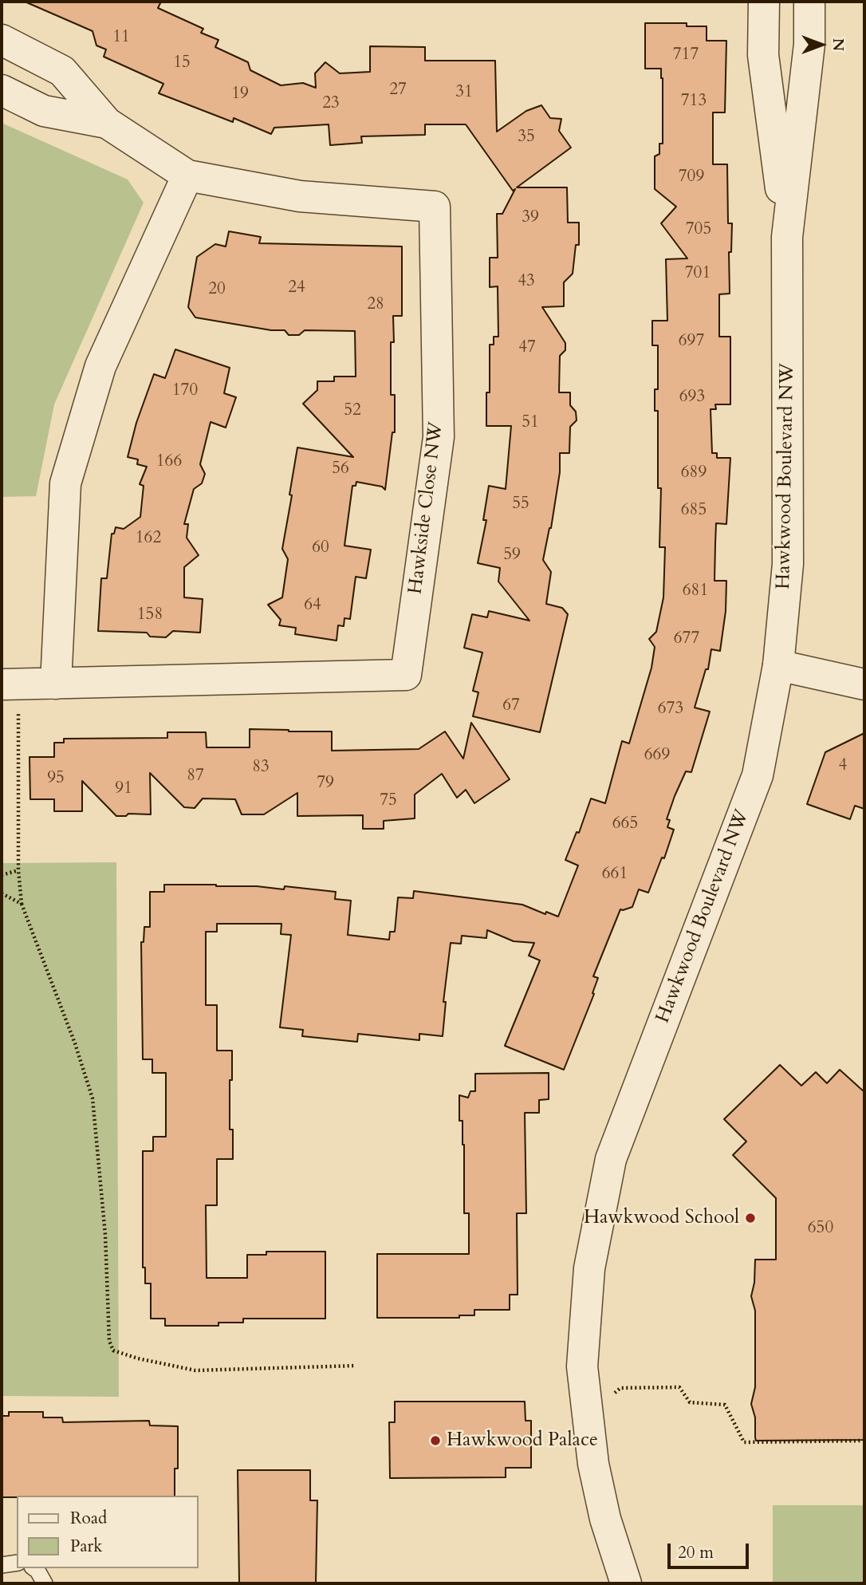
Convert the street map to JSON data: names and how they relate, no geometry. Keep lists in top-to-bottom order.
{
  "streets": {
    "street": ["Hawkwood Boulevard NW", "Hawkside Close NW"]
  },
  "places": ["Hawkwood School", "Hawkwood Palace"],
  "house_numbers": [
    "11",
    "717",
    "15",
    "27",
    "31",
    "19",
    "713",
    "23",
    "35",
    "709",
    "39",
    "705",
    "701",
    "43",
    "24",
    "20",
    "28",
    "697",
    "47",
    "170",
    "693",
    "52",
    "51",
    "166",
    "56",
    "689",
    "55",
    "685",
    "162",
    "60",
    "59",
    "681",
    "64",
    "158",
    "677",
    "67",
    "673",
    "669",
    "4",
    "83",
    "87",
    "95",
    "79",
    "91",
    "75",
    "665",
    "661",
    "650"
  ],
  "legend": ["Road", "Park"],
  "scale_bar": "20 m",
  "north": "right"
}
